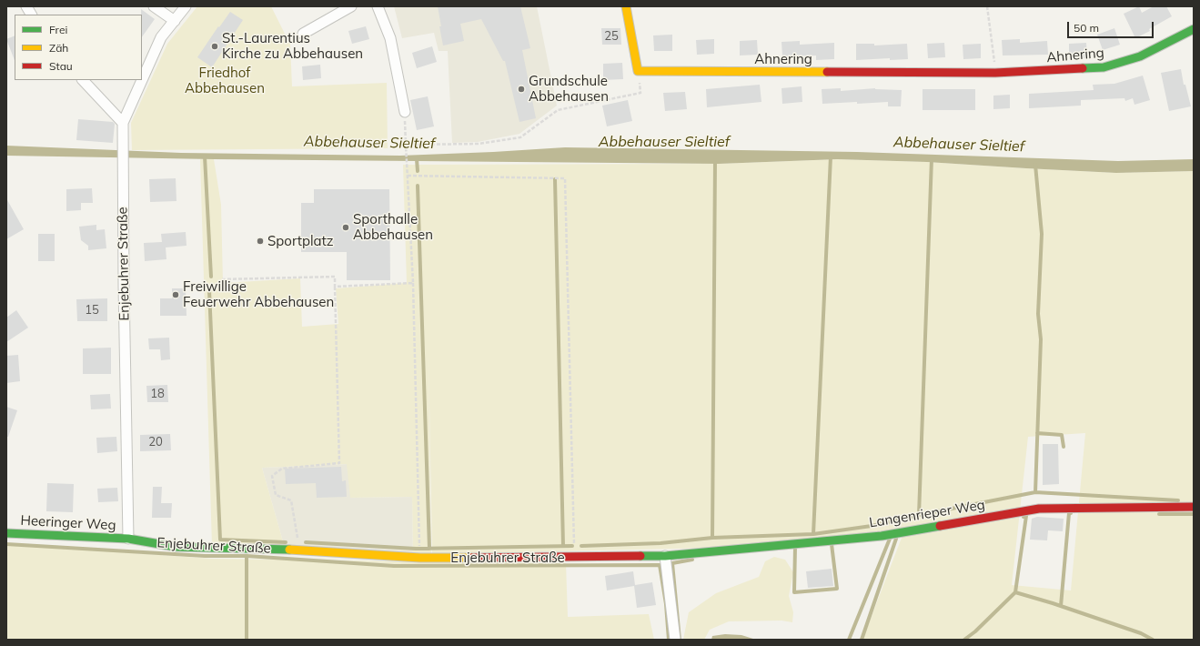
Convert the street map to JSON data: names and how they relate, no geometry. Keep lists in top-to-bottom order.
{
  "streets": {
    "street": [
      "Ahnering",
      "Enjebuhrer Straße",
      "Langenrieper Weg",
      "Heeringer Weg"
    ]
  },
  "crossings": [
    ["Enjebuhrer Straße", "Langenrieper Weg"],
    ["Enjebuhrer Straße", "Heeringer Weg"]
  ],
  "water": ["Abbehauser Sieltief"],
  "parks": ["Friedhof Abbehausen"],
  "places": [
    "St.-Laurentius Kirche zu Abbehausen",
    "Grundschule Abbehausen",
    "Sporthalle Abbehausen",
    "Sportplatz",
    "Freiwillige Feuerwehr Abbehausen"
  ],
  "house_numbers": [
    "25",
    "15",
    "18",
    "20"
  ],
  "legend": ["Frei", "Zäh", "Stau"],
  "scale_bar": "50 m"
}
